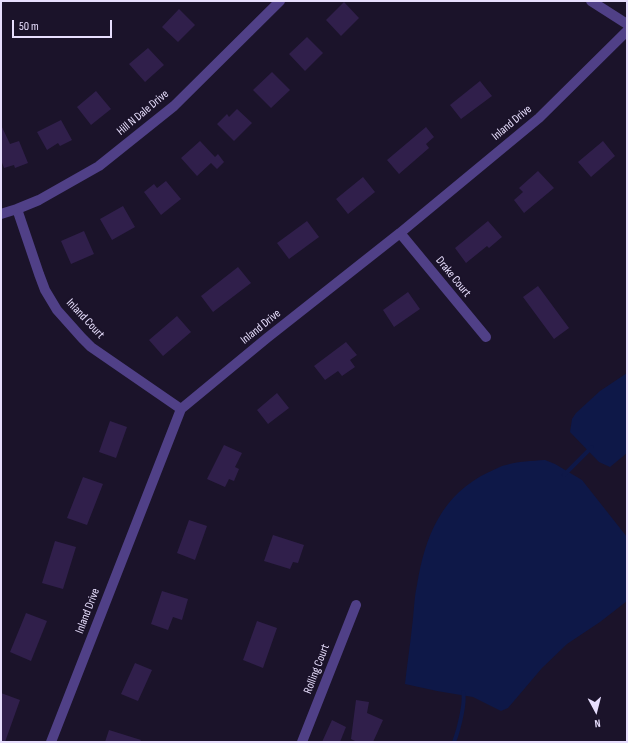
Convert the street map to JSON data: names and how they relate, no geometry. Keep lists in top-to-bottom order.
{
  "streets": {
    "street": [
      "Hill N Dale Drive",
      "Inland Drive",
      "Drake Court",
      "Inland Court",
      "Rolling Court"
    ]
  },
  "crossings": [
    ["Hill N Dale Drive", "Inland Court"],
    ["Inland Drive", "Drake Court"],
    ["Inland Drive", "Inland Court"]
  ],
  "scale_bar": "50 m",
  "north": "bottom"
}
